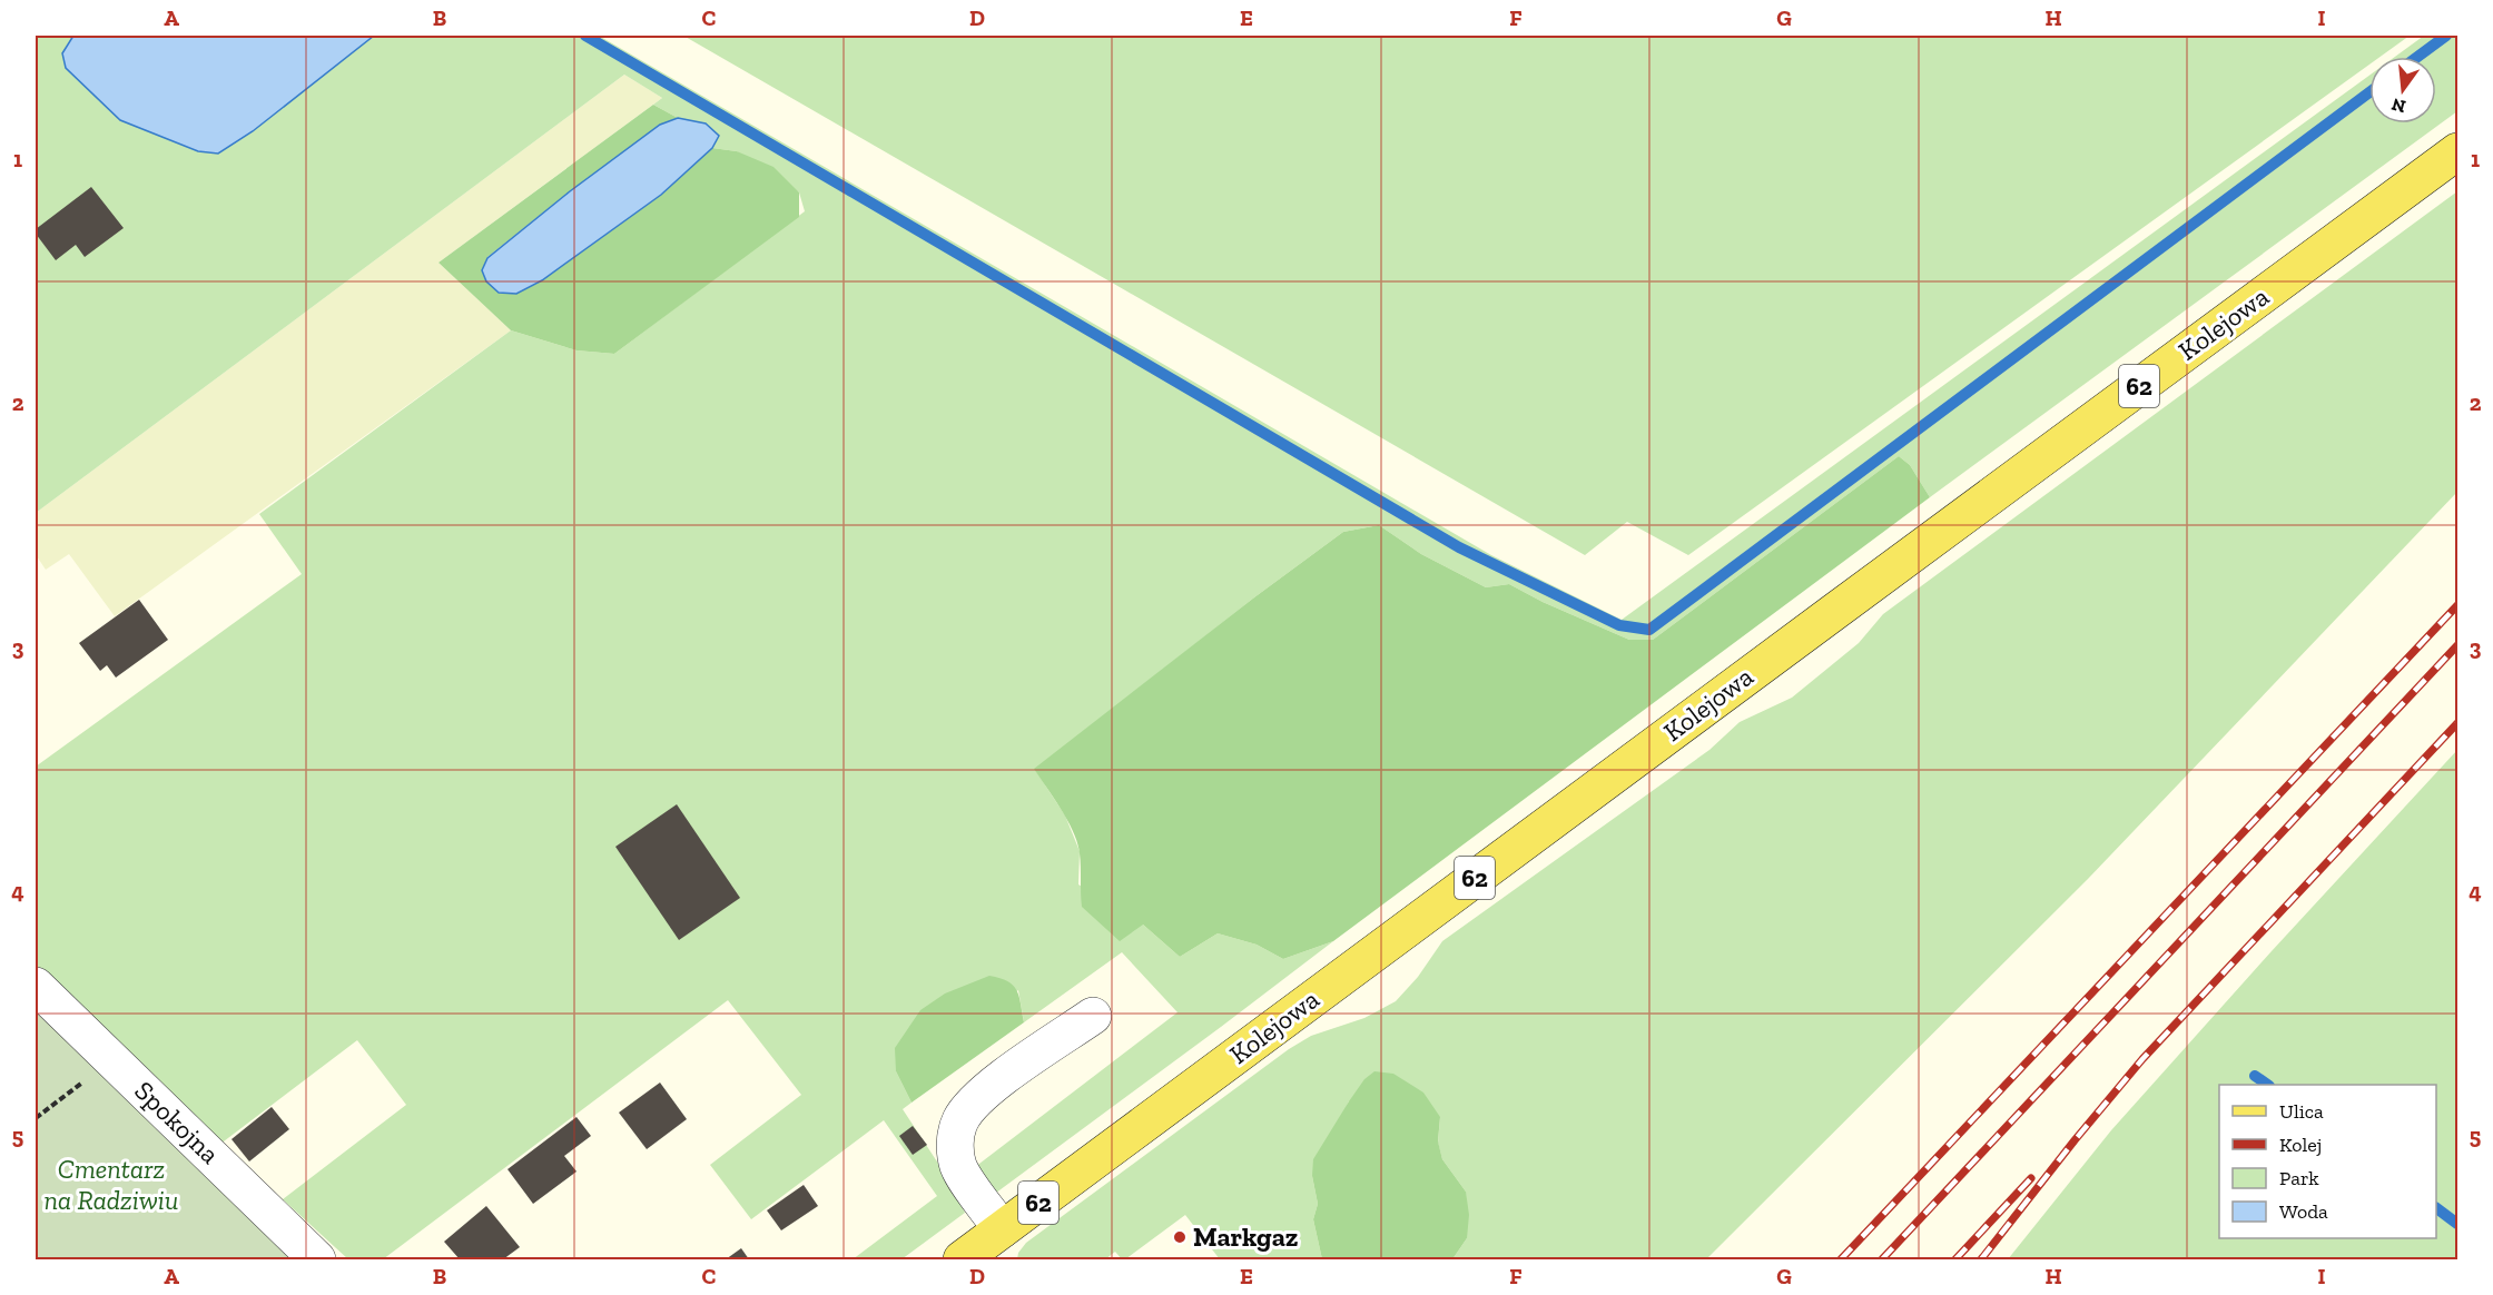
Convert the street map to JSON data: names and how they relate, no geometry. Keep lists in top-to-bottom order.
{
  "streets": {
    "main road": ["Kolejowa", "62"],
    "street": ["Spokojna"]
  },
  "parks": ["Cmentarz na Radziwiu"],
  "places": ["Markgaz"],
  "legend": [
    "Ulica",
    "Kolej",
    "Park",
    "Woda"
  ],
  "north": "bottom",
  "grid": {
    "columns": [
      "A",
      "B",
      "C",
      "D",
      "E",
      "F",
      "G",
      "H",
      "I"
    ],
    "rows": [
      "1",
      "2",
      "3",
      "4",
      "5"
    ]
  }
}
